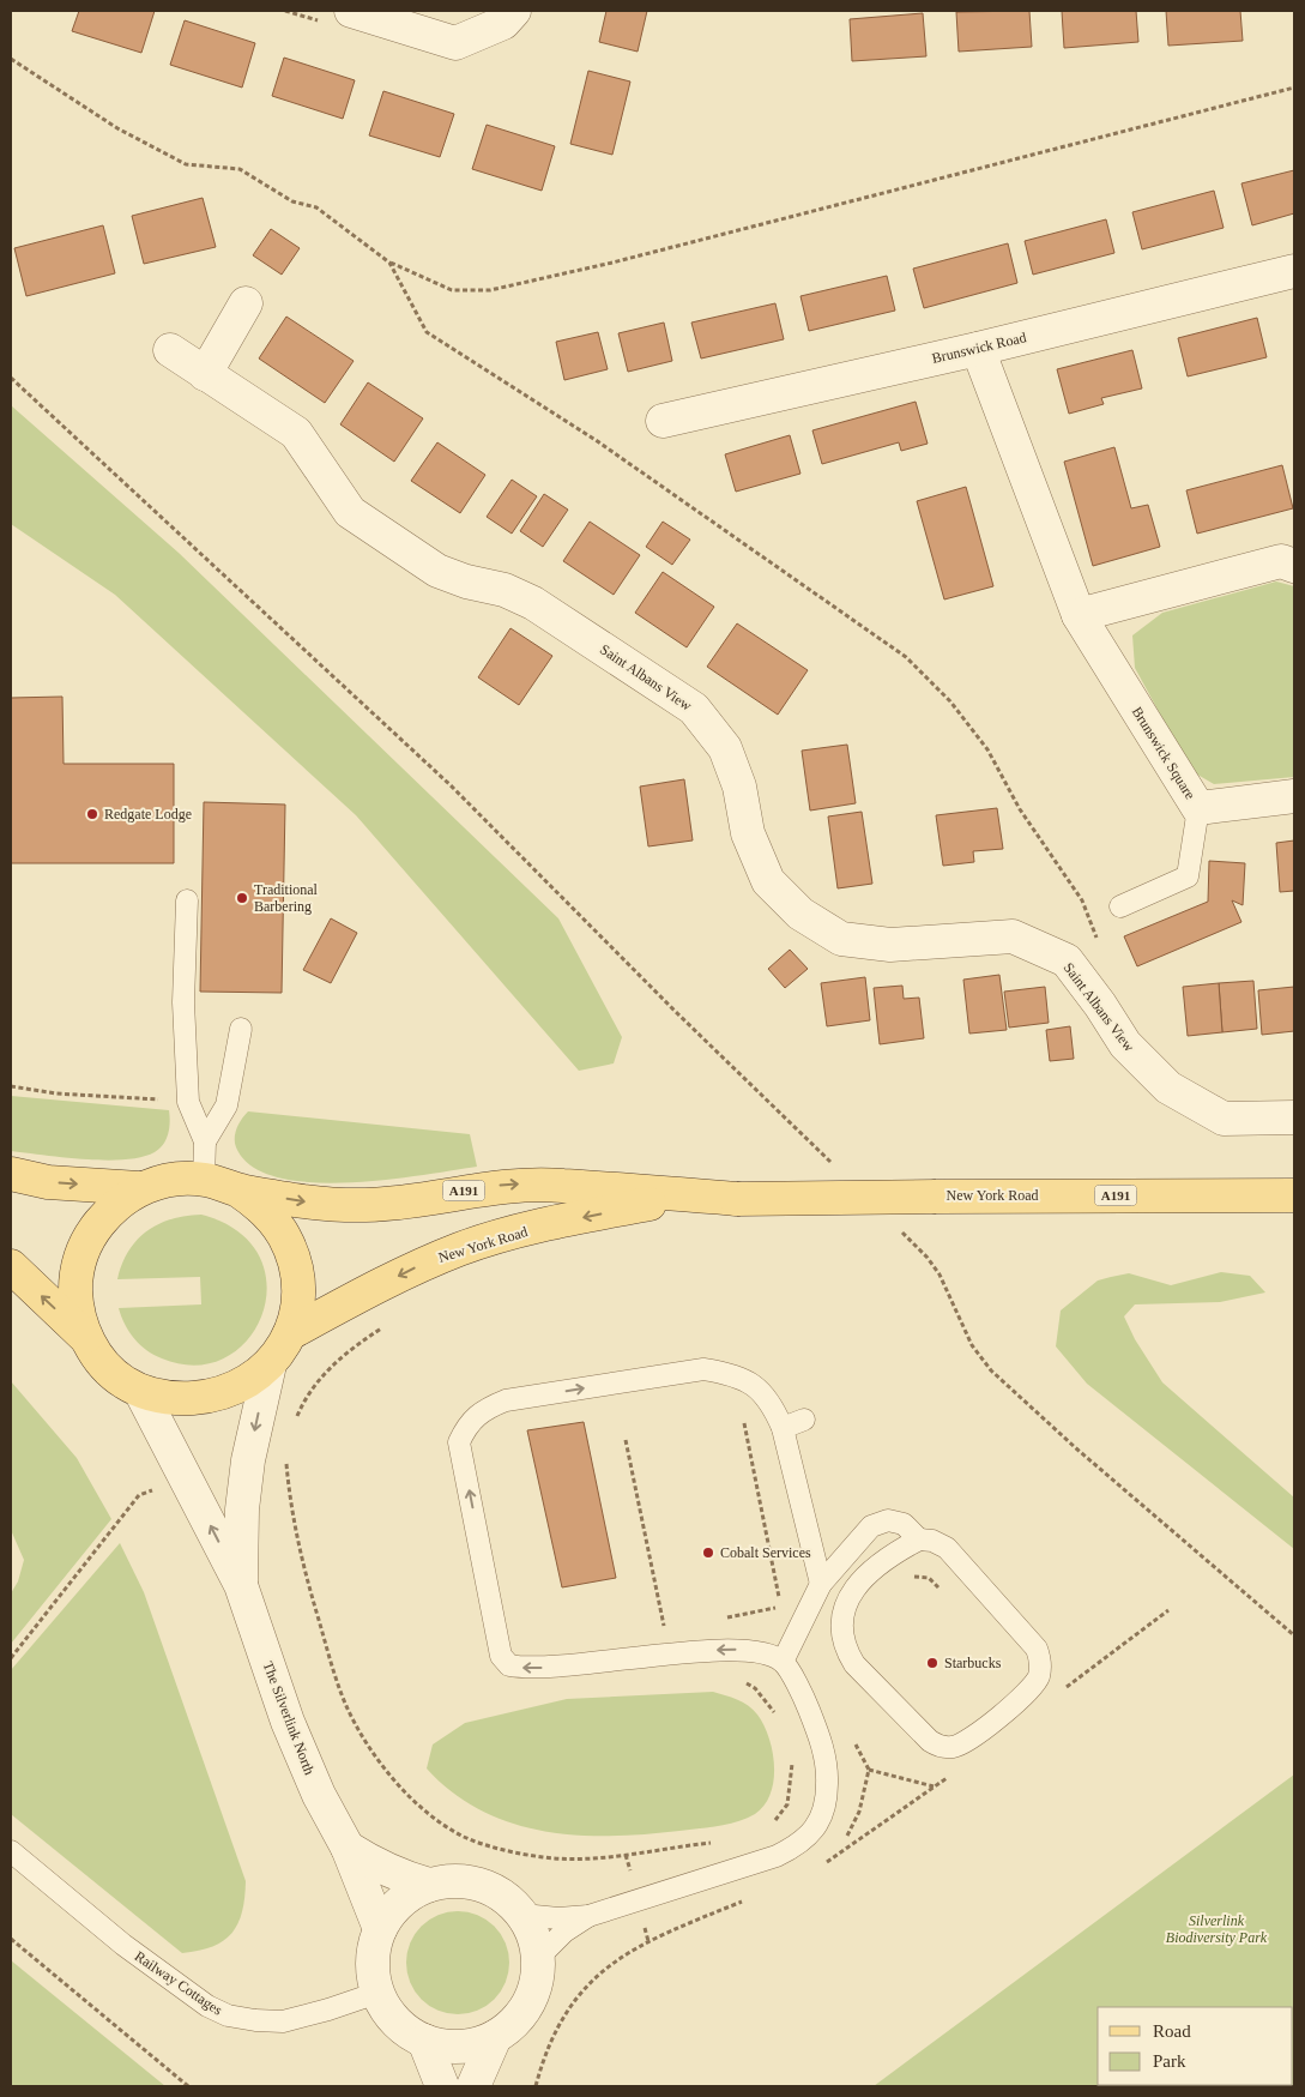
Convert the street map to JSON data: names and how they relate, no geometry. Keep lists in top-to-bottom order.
{
  "streets": {
    "main road": ["A191", "New York Road"],
    "street": [
      "Brunswick Road",
      "Saint Albans View",
      "Brunswick Square",
      "The Silverlink North"
    ],
    "lane": ["Railway Cottages"]
  },
  "crossings": [
    ["Brunswick Road", "Brunswick Square"],
    ["New York Road", "The Silverlink North"],
    ["The Silverlink North", "Railway Cottages"]
  ],
  "parks": ["Silverlink Biodiversity Park"],
  "places": [
    "Redgate Lodge",
    "Traditional Barbering",
    "Cobalt Services",
    "Starbucks"
  ],
  "legend": ["Road", "Park"]
}
